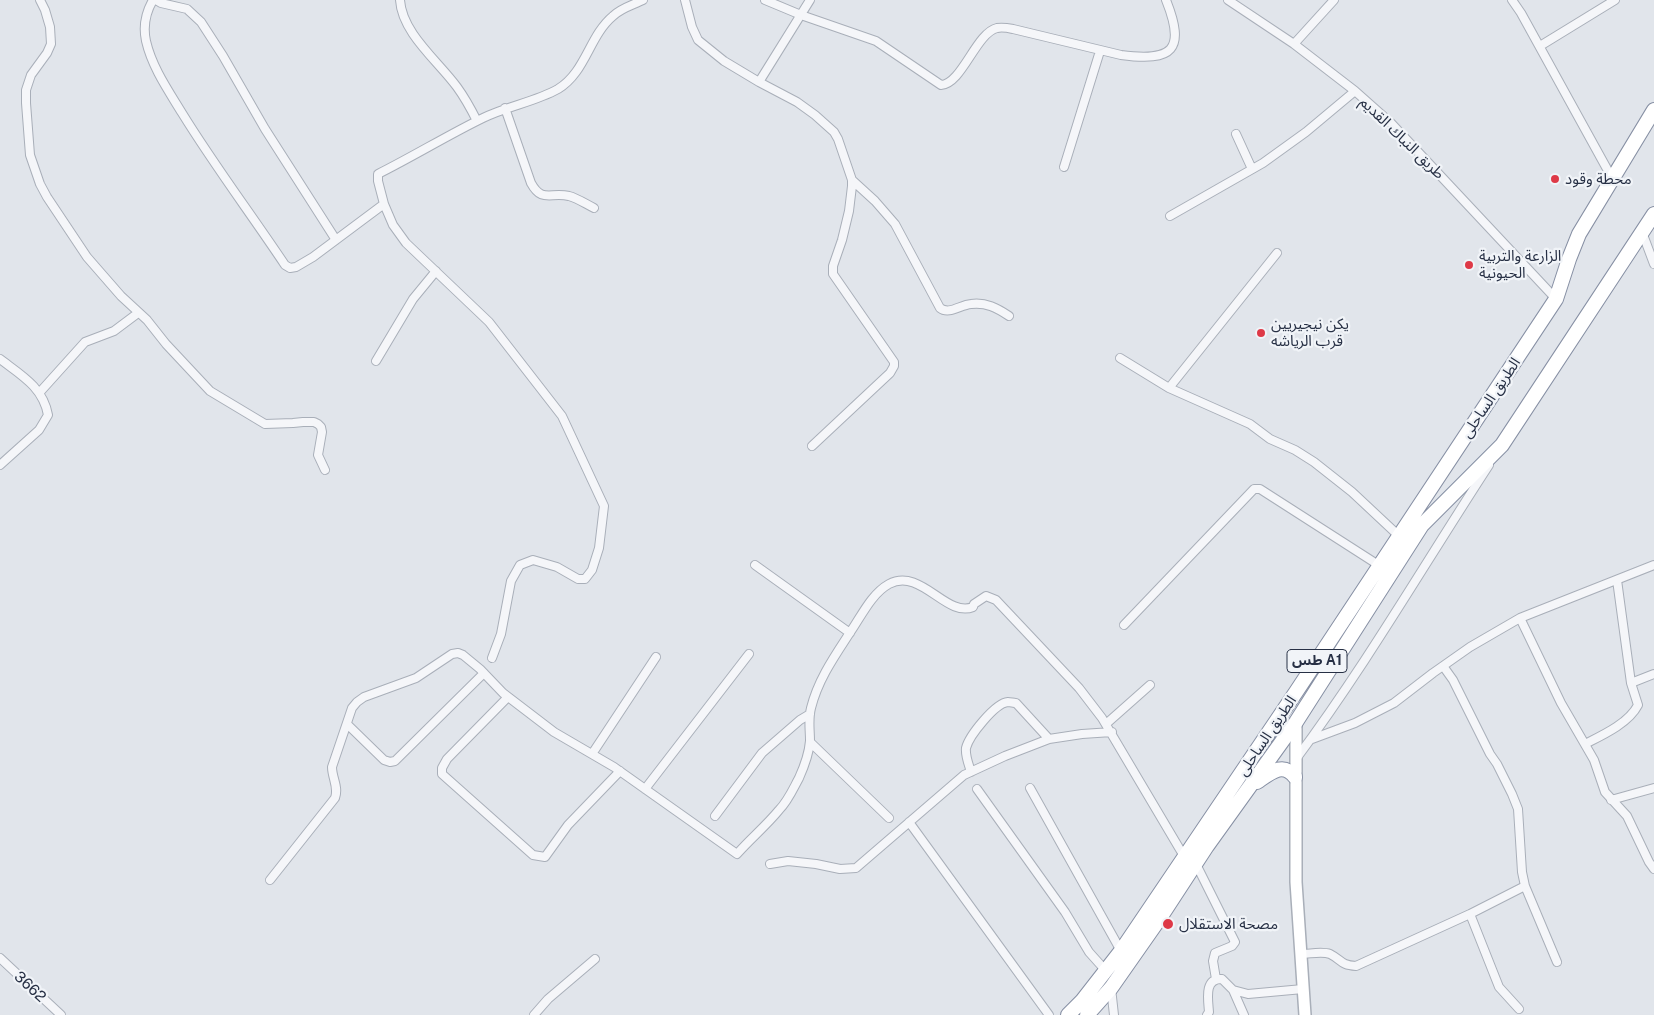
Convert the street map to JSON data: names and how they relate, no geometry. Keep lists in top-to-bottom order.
{
  "streets": {
    "highway": ["الطريق الساحلى", "طس A1"],
    "street": ["طريق النباك القديم", "3662"]
  },
  "crossings": [
    ["طريق النباك القديم", "الطريق الساحلى"]
  ],
  "places": [
    "محطة وقود",
    "الزارعة والتربية الحيونية",
    "يكن نيجيريين قرب الرياشه",
    "مصحة الاستقلال"
  ]
}
